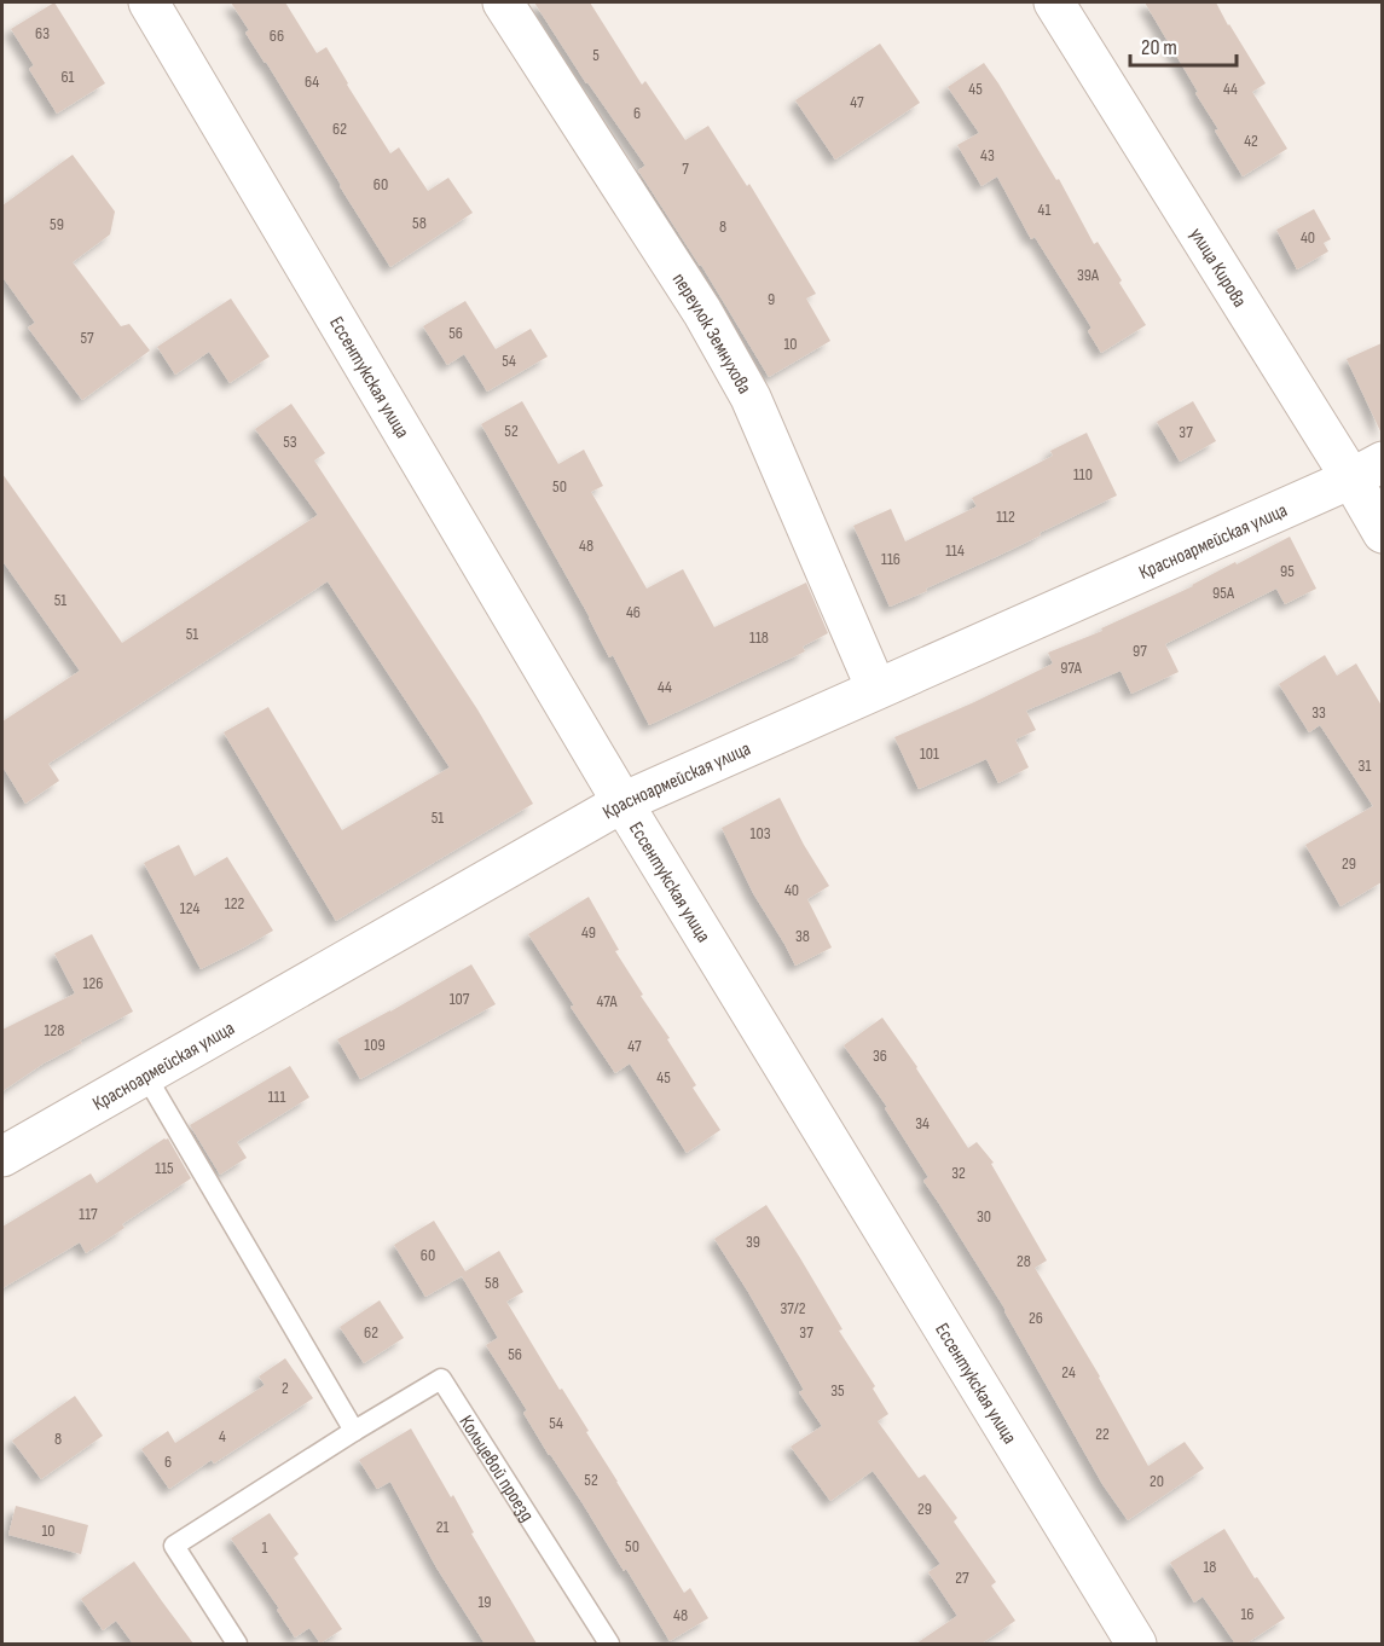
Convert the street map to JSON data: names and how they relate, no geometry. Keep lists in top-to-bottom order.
{
  "streets": {
    "street": [
      "улица Кирова",
      "переулок Земнухова",
      "Ессентукская улица",
      "Красноармейская улица"
    ],
    "lane": ["Кольцевой проезд"]
  },
  "crossings": [
    ["улица Кирова", "Красноармейская улица"],
    ["переулок Земнухова", "Красноармейская улица"],
    ["Ессентукская улица", "Красноармейская улица"]
  ],
  "house_numbers": [
    "63",
    "66",
    "5",
    "61",
    "64",
    "45",
    "44",
    "47",
    "6",
    "62",
    "42",
    "43",
    "7",
    "60",
    "41",
    "58",
    "59",
    "8",
    "40",
    "39А",
    "9",
    "56",
    "57",
    "10",
    "54",
    "52",
    "37",
    "53",
    "110",
    "50",
    "112",
    "48",
    "114",
    "116",
    "95",
    "95А",
    "51",
    "46",
    "51",
    "118",
    "97",
    "97А",
    "44",
    "33",
    "101",
    "31",
    "51",
    "103",
    "29",
    "40",
    "122",
    "124",
    "49",
    "38",
    "126",
    "107",
    "47А",
    "128",
    "109",
    "47",
    "36",
    "45",
    "111",
    "34",
    "115",
    "32",
    "117",
    "30",
    "39",
    "60",
    "28",
    "58",
    "37/2",
    "26",
    "62",
    "37",
    "56",
    "24",
    "2",
    "35",
    "54",
    "22",
    "4",
    "8",
    "6",
    "52",
    "20",
    "29",
    "21",
    "10",
    "50",
    "1",
    "18",
    "27",
    "19",
    "16",
    "48"
  ],
  "scale_bar": "20 m"
}
